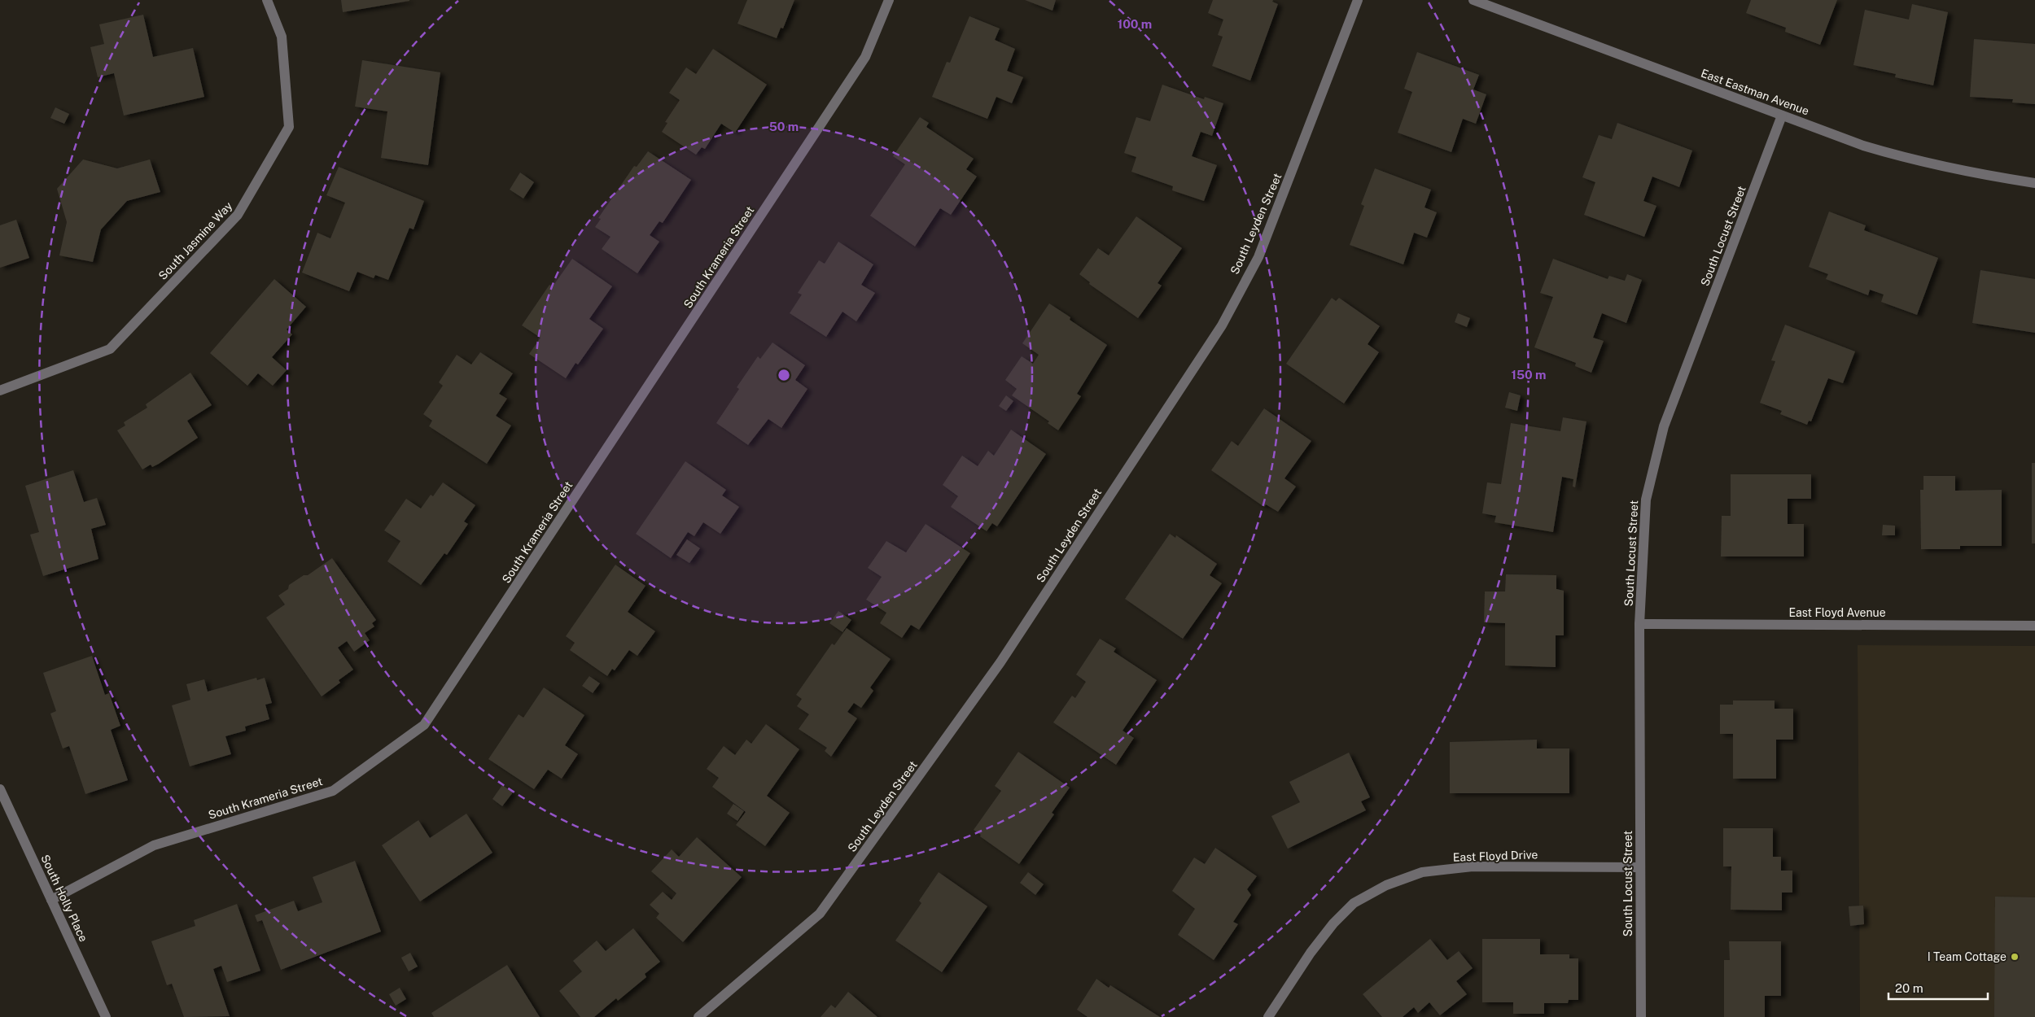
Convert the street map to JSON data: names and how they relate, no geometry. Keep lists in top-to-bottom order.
{
  "streets": {
    "street": [
      "East Eastman Avenue",
      "South Leyden Street",
      "South Locust Street",
      "South Jasmine Way",
      "South Krameria Street",
      "East Floyd Avenue",
      "East Floyd Drive",
      "South Holly Place"
    ]
  },
  "crossings": [
    ["East Eastman Avenue", "South Locust Street"],
    ["South Locust Street", "East Floyd Avenue"],
    ["South Locust Street", "East Floyd Drive"],
    ["South Krameria Street", "South Holly Place"]
  ],
  "places": ["I Team Cottage"],
  "scale_bar": "20 m",
  "rings": ["100 m", "50 m", "150 m"]
}
